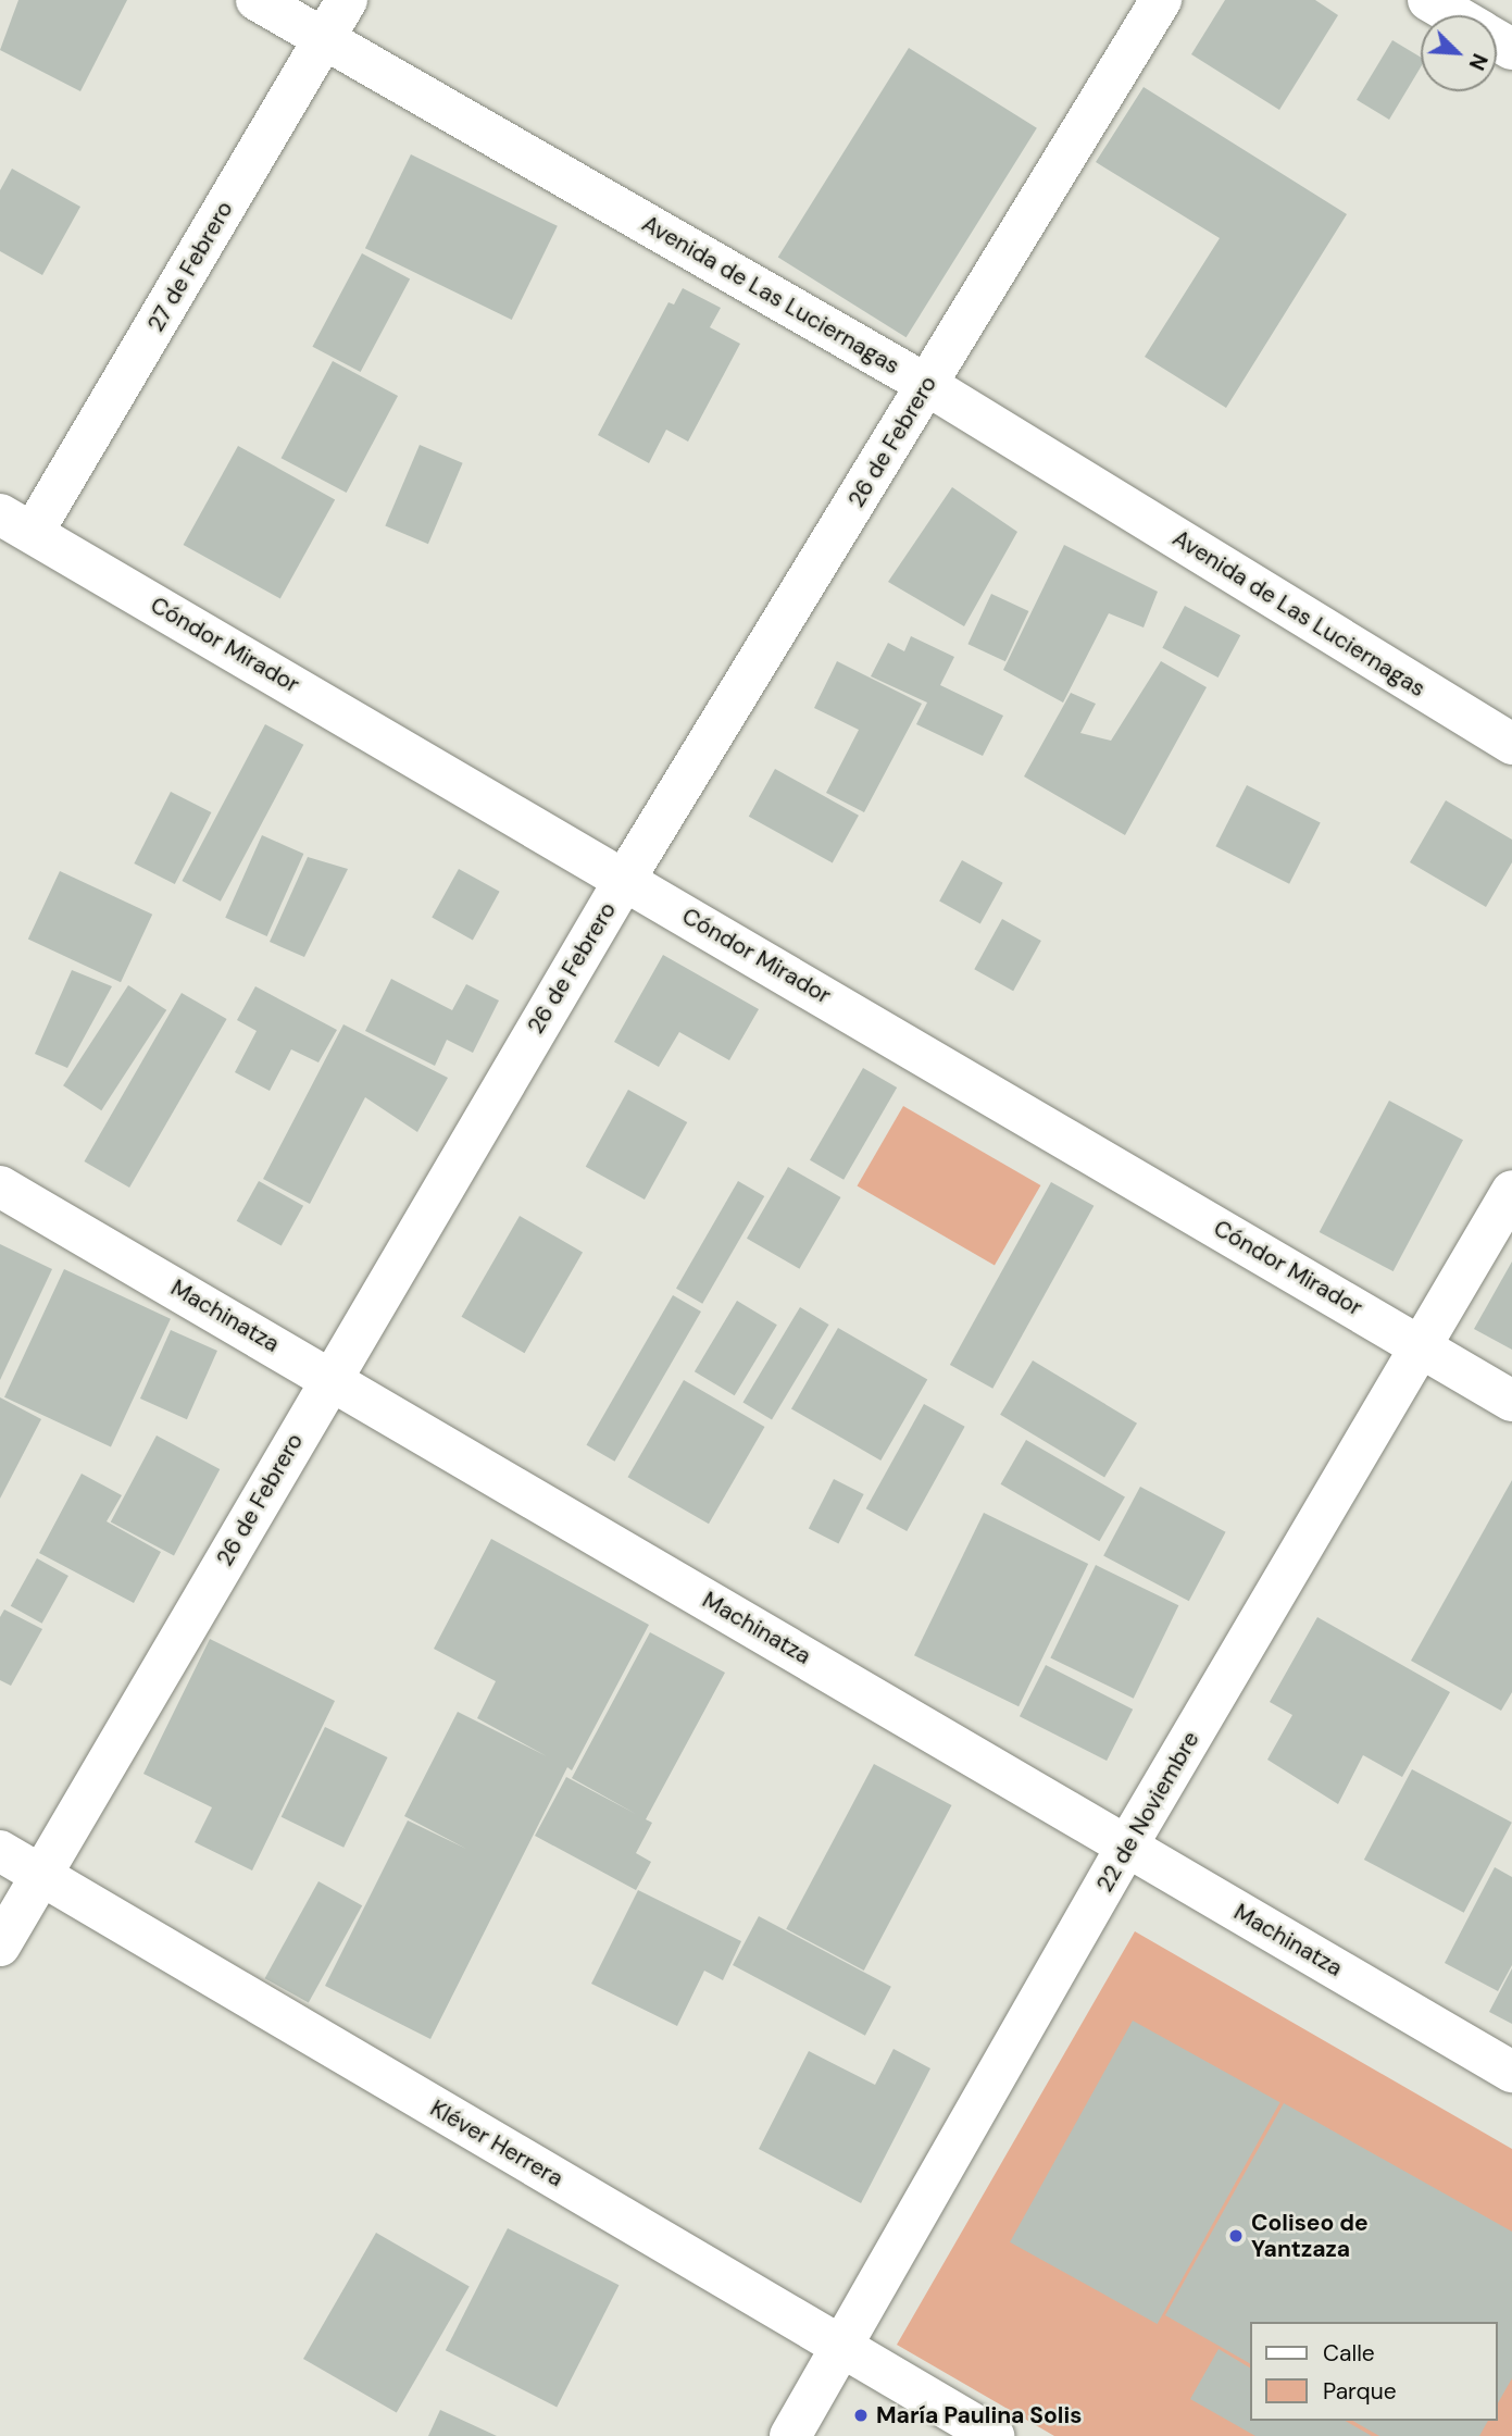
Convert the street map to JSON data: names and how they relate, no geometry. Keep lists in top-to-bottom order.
{
  "streets": {
    "street": [
      "27 de Febrero",
      "Avenida de Las Luciernagas",
      "26 de Febrero",
      "Cóndor Mirador",
      "Machinatza",
      "22 de Noviembre",
      "Kléver Herrera"
    ]
  },
  "crossings": [
    ["27 de Febrero", "Avenida de Las Luciernagas"],
    ["27 de Febrero", "Cóndor Mirador"],
    ["Avenida de Las Luciernagas", "26 de Febrero"],
    ["26 de Febrero", "Cóndor Mirador"],
    ["26 de Febrero", "Machinatza"],
    ["26 de Febrero", "Kléver Herrera"],
    ["Cóndor Mirador", "22 de Noviembre"],
    ["Machinatza", "22 de Noviembre"],
    ["22 de Noviembre", "Kléver Herrera"]
  ],
  "places": ["Coliseo de Yantzaza", "María Paulina Solis"],
  "legend": ["Calle", "Parque"],
  "north": "bottom right"
}
